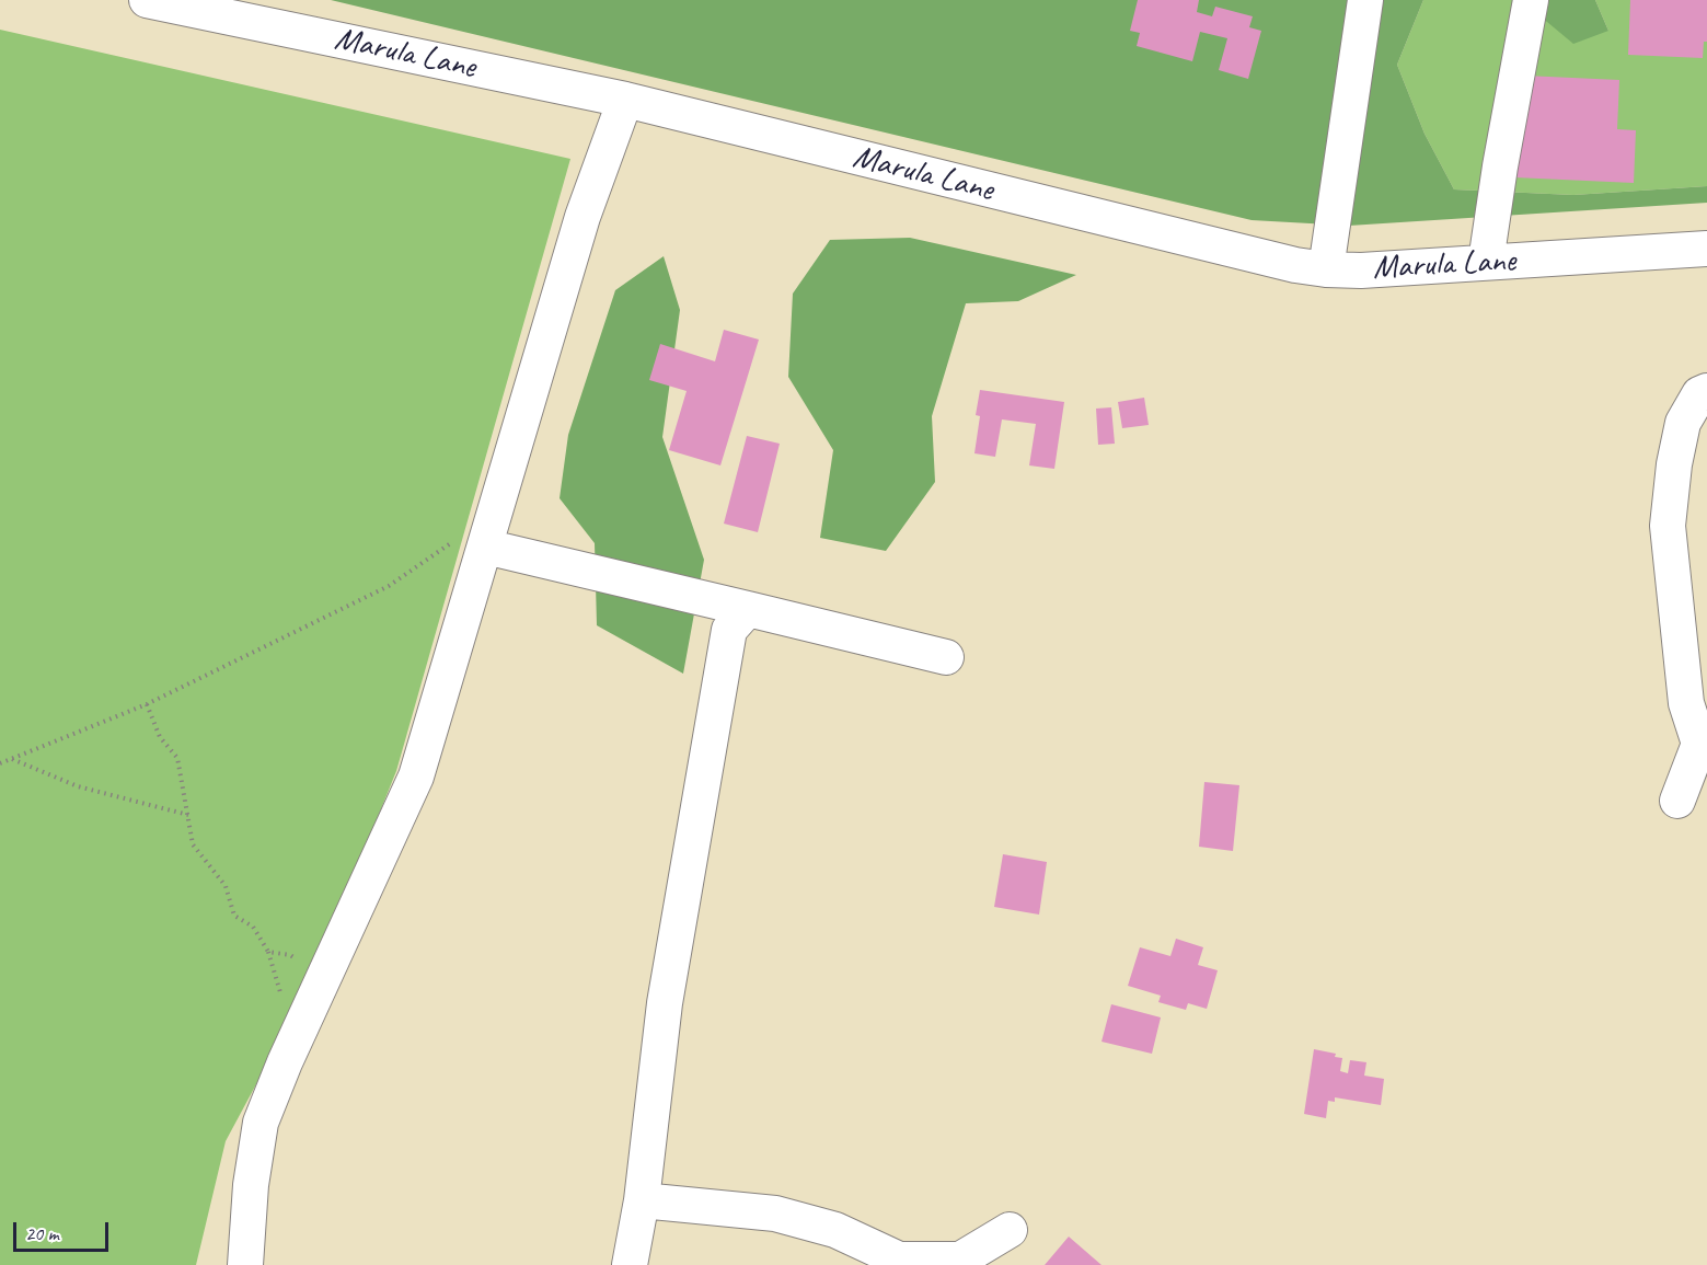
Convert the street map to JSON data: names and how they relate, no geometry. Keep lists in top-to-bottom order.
{
  "streets": {
    "street": ["Marula Lane"]
  },
  "scale_bar": "20 m"
}
